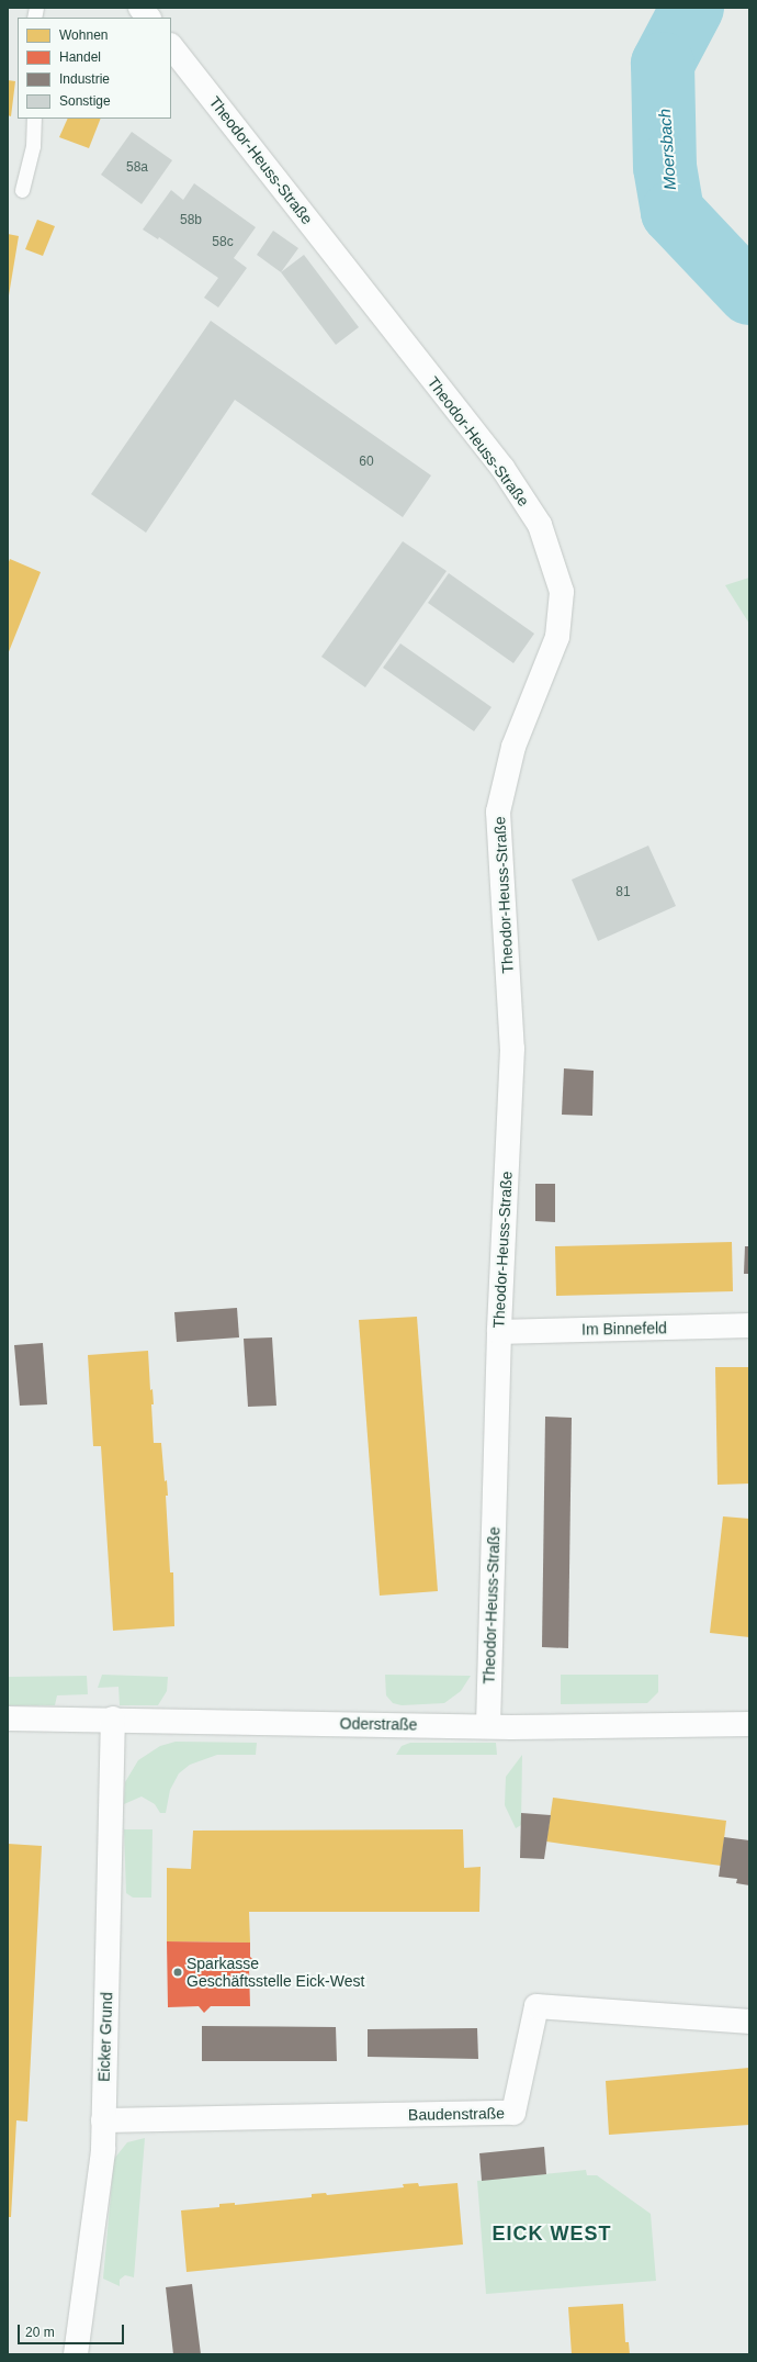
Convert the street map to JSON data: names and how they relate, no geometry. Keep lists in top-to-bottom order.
{
  "streets": {
    "street": [
      "Theodor-Heuss-Straße",
      "Im Binnefeld",
      "Oderstraße",
      "Eicker Grund",
      "Baudenstraße"
    ]
  },
  "crossings": [
    ["Theodor-Heuss-Straße", "Im Binnefeld"],
    ["Theodor-Heuss-Straße", "Oderstraße"],
    ["Oderstraße", "Eicker Grund"],
    ["Eicker Grund", "Baudenstraße"]
  ],
  "districts": ["EICK WEST"],
  "water": ["Moersbach"],
  "places": ["Sparkasse Geschäftsstelle Eick-West"],
  "house_numbers": [
    "58a",
    "58b",
    "58c",
    "60",
    "81"
  ],
  "legend": [
    "Wohnen",
    "Handel",
    "Industrie",
    "Sonstige"
  ],
  "scale_bar": "20 m"
}
